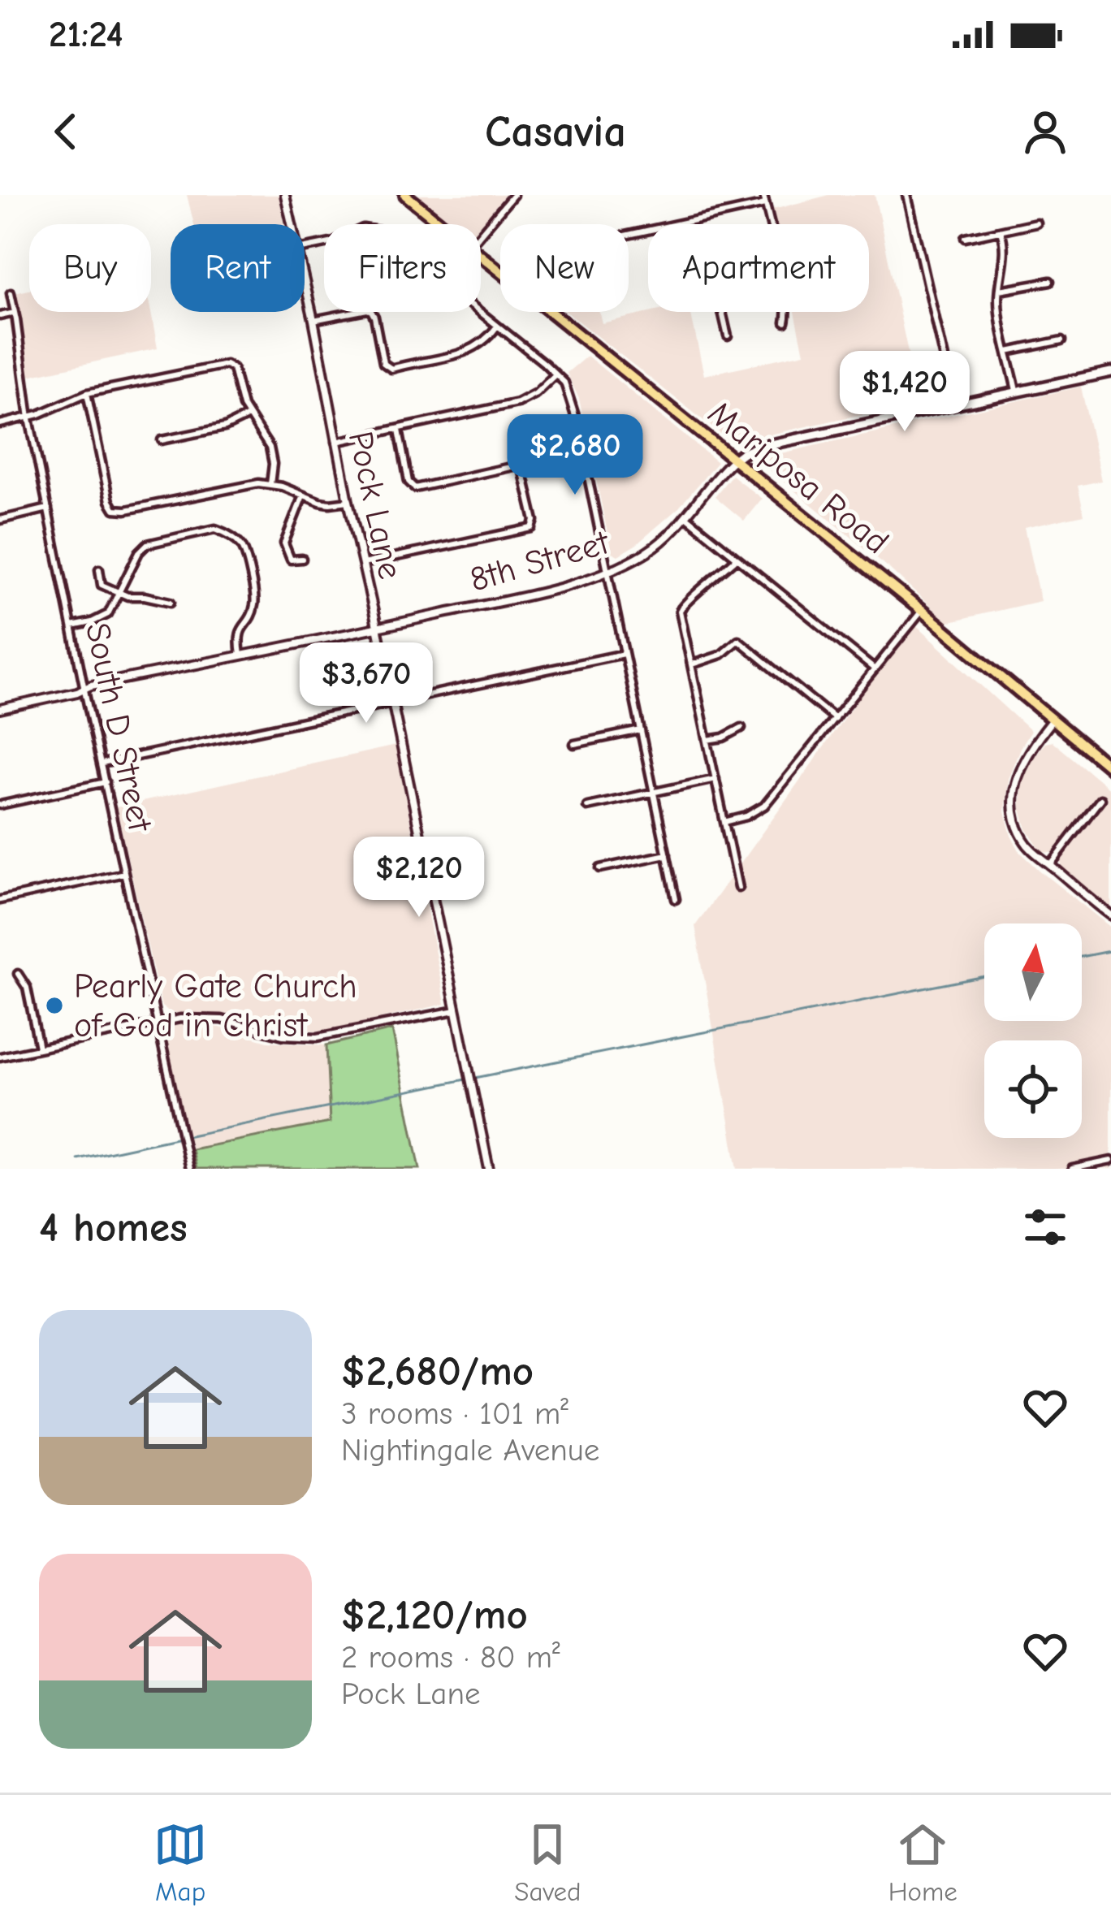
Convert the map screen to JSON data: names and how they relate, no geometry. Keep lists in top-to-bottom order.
{
  "streets": {
    "main road": ["Mariposa Road"],
    "street": ["Pock Lane", "8th Street", "South D Street"]
  },
  "crossings": [
    ["Mariposa Road", "8th Street"],
    ["Pock Lane", "8th Street"],
    ["8th Street", "South D Street"]
  ],
  "places": ["Pearly Gate Church of God in Christ"],
  "north": "top",
  "page": {
    "status": "21:24",
    "header": "Casavia",
    "chip": [
      "Buy",
      "Rent",
      "Filters",
      "New",
      "Apartment"
    ],
    "price": [
      "$1,420",
      "$2,680",
      "$3,670",
      "$2,120"
    ],
    "heading": "4 homes",
    "list": [
      {
        "name": "$2,680/mo",
        "note": "3 rooms · 101 m² · Nightingale Avenue"
      },
      {
        "name": "$2,120/mo",
        "note": "2 rooms · 80 m² · Pock Lane"
      }
    ],
    "tabs": ["Map", "Saved", "Home"]
  }
}
